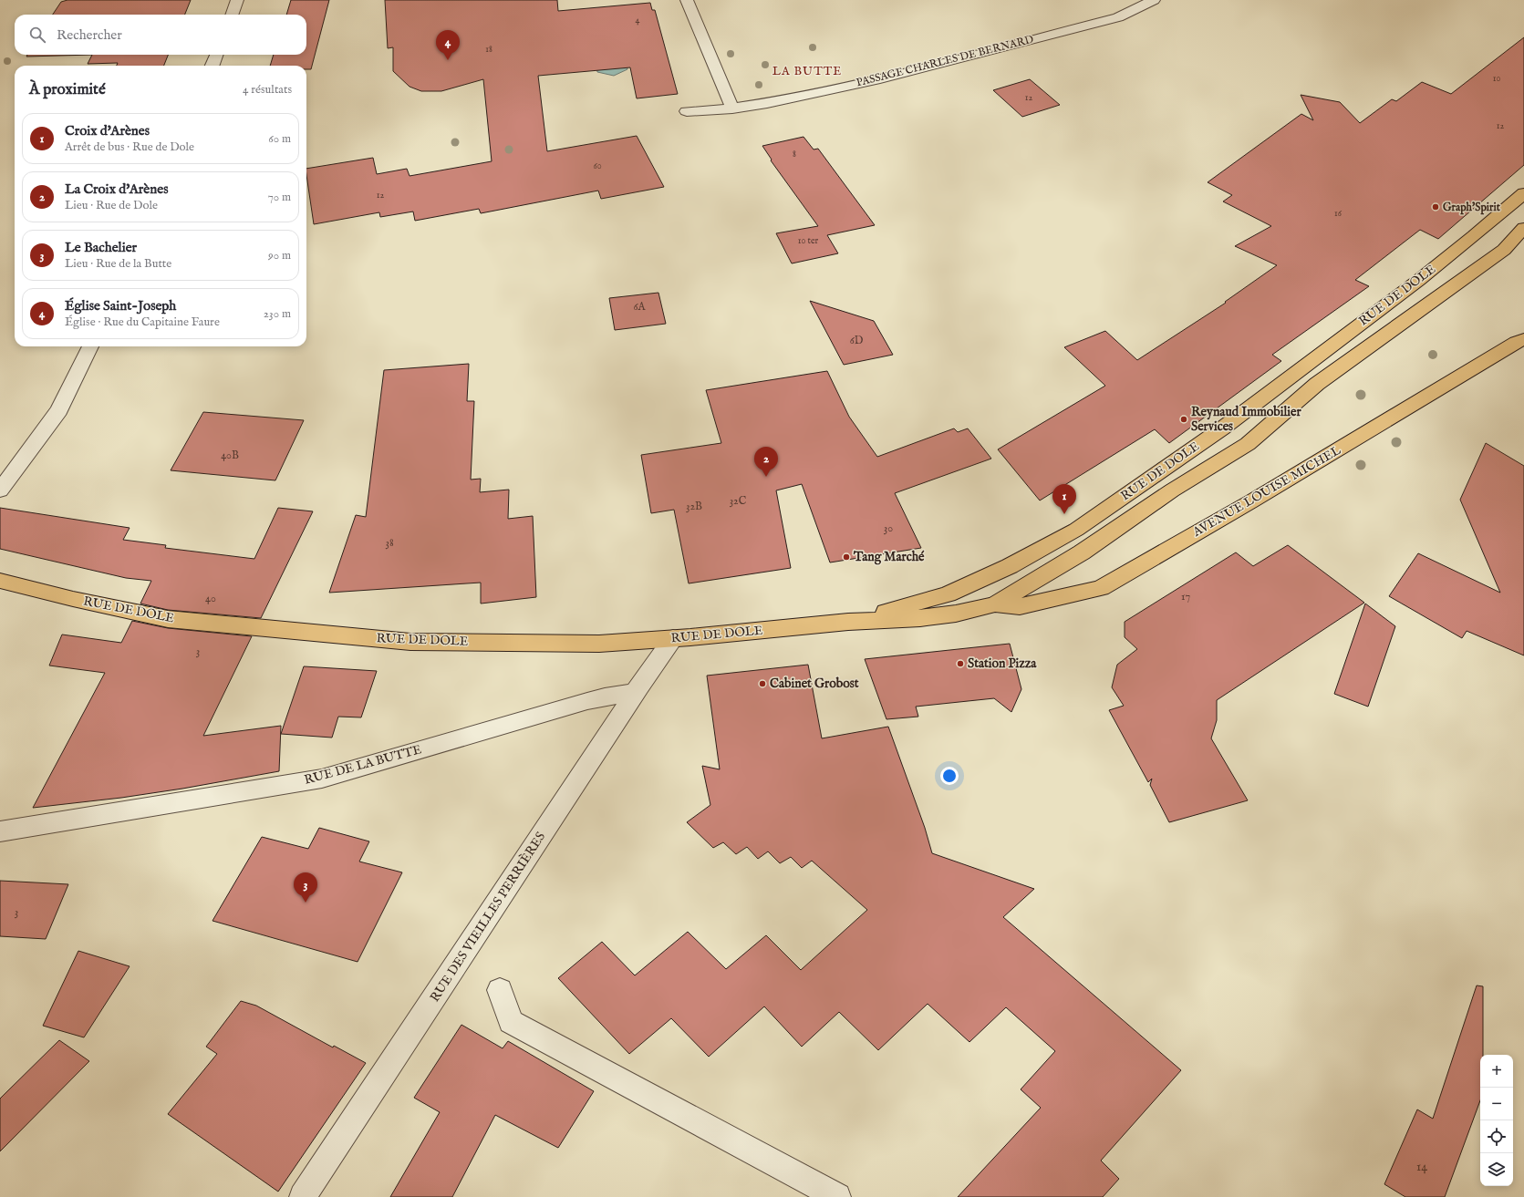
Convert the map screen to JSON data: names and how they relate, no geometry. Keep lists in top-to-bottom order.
{
  "streets": {
    "main road": ["RUE DE DOLE", "AVENUE LOUISE MICHEL"],
    "street": ["PASSAGE CHARLES DE BERNARD", "RUE DE LA BUTTE", "RUE DES VIEILLES PERRIÈRES"]
  },
  "crossings": [
    ["RUE DE DOLE", "AVENUE LOUISE MICHEL"],
    ["RUE DE DOLE", "RUE DES VIEILLES PERRIÈRES"],
    ["RUE DE LA BUTTE", "RUE DES VIEILLES PERRIÈRES"]
  ],
  "districts": ["LA BUTTE"],
  "places": [
    "Graph'Spirit",
    "Reynaud Immobilier Services",
    "Tang Marché",
    "Station Pizza",
    "Cabinet Grobost"
  ],
  "house_numbers": [
    "4",
    "18",
    "10",
    "12",
    "12",
    "8",
    "60",
    "12",
    "16",
    "10 ter",
    "6A",
    "6D",
    "40B",
    "32C",
    "32B",
    "30",
    "38",
    "17",
    "40",
    "3",
    "3",
    "14"
  ],
  "page": {
    "search": "Rechercher",
    "pins": [
      "4",
      "2",
      "1",
      "3"
    ],
    "heading": ["À proximité", "4 résultats"],
    "list": [
      {
        "mark": "1",
        "name": "Croix d'Arènes",
        "note": "Arrêt de bus · Rue de Dole",
        "value": "60 m"
      },
      {
        "mark": "2",
        "name": "La Croix d'Arènes",
        "note": "Lieu · Rue de Dole",
        "value": "70 m"
      },
      {
        "mark": "3",
        "name": "Le Bachelier",
        "note": "Lieu · Rue de la Butte",
        "value": "90 m"
      },
      {
        "mark": "4",
        "name": "Église Saint-Joseph",
        "note": "Église · Rue du Capitaine Faure",
        "value": "230 m"
      }
    ],
    "map_buttons": ["+", "−"]
  }
}
